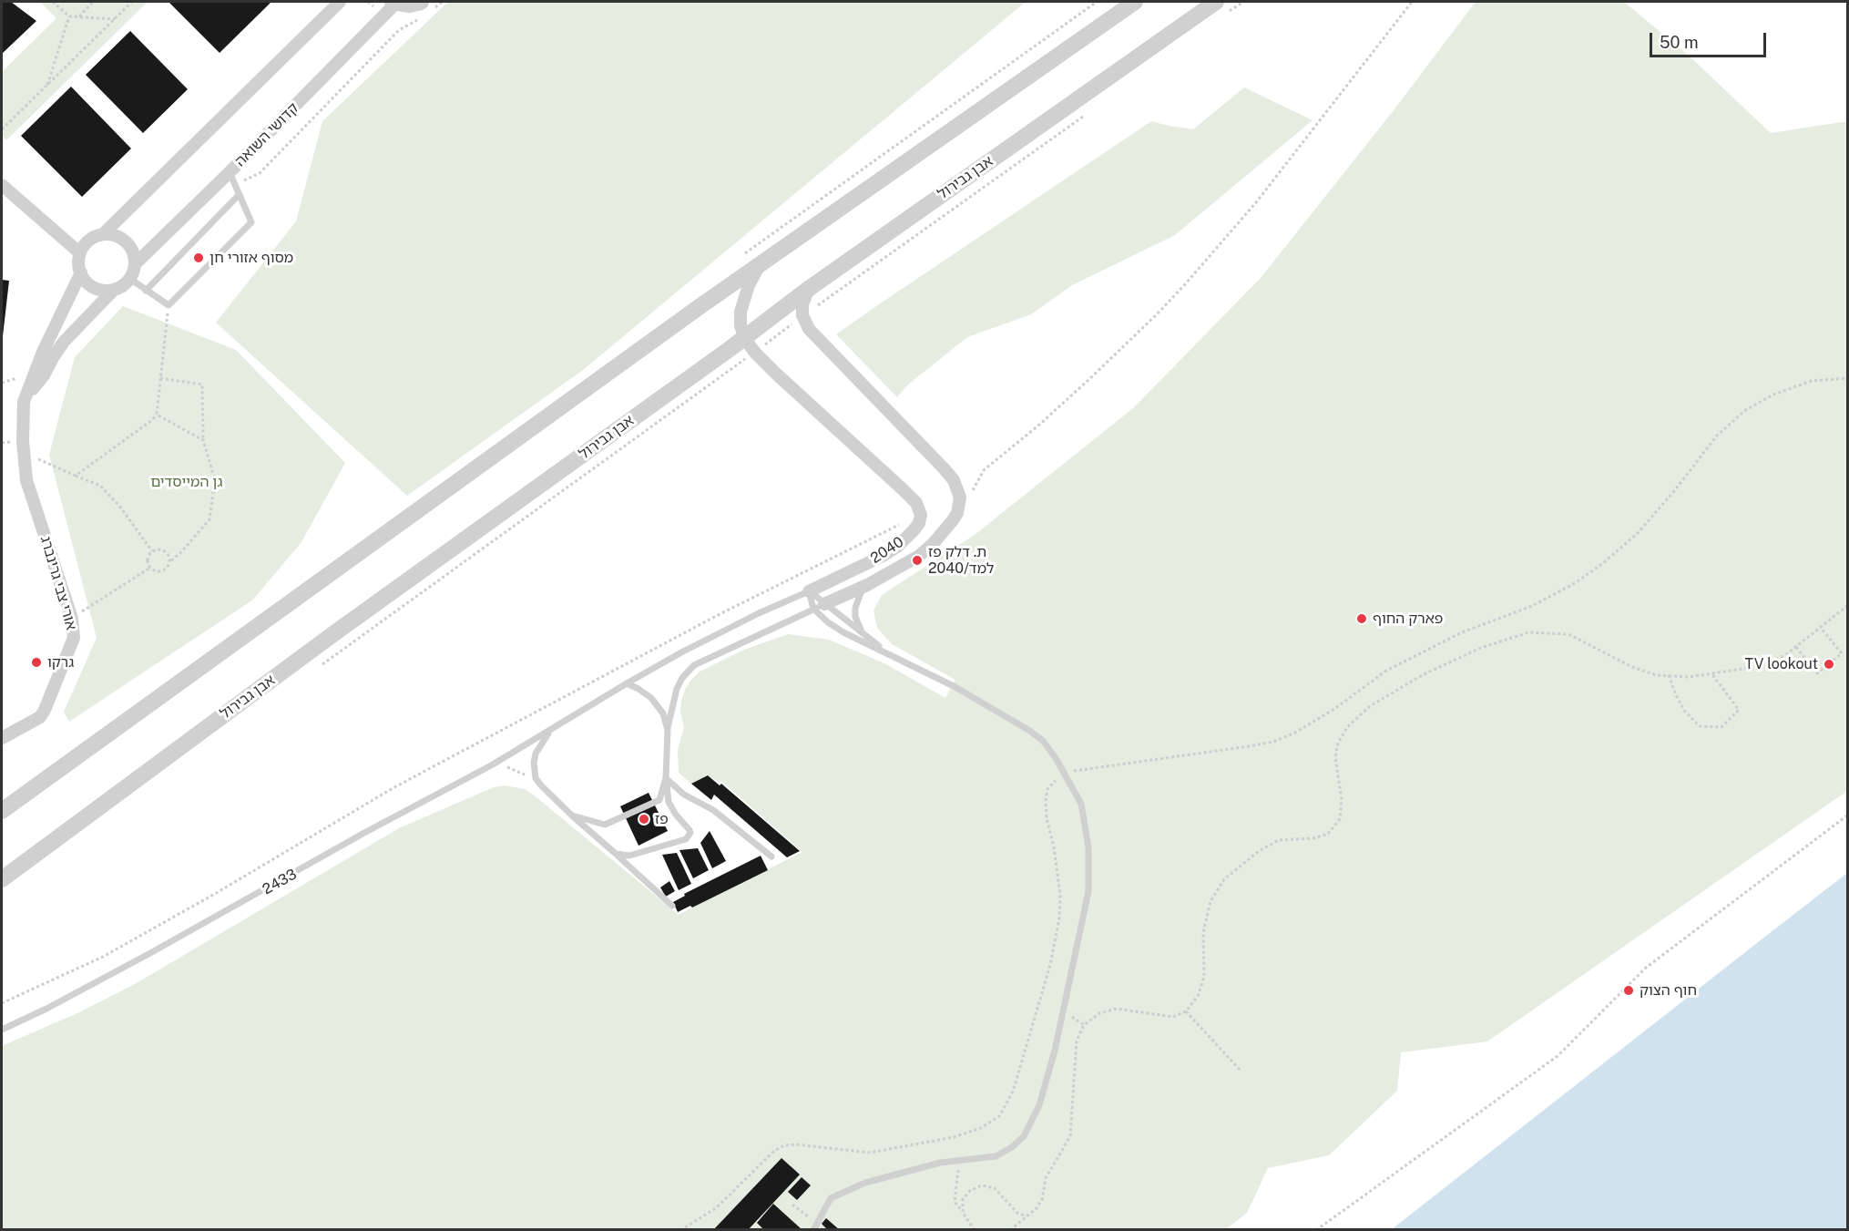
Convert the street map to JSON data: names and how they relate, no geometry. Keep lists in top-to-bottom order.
{
  "streets": {
    "street": [
      "קדושי השואה",
      "אבן גבירול",
      "2040",
      "אורי צבי גרינברג"
    ],
    "lane": ["2433"]
  },
  "crossings": [
    ["קדושי השואה", "אורי צבי גרינברג"],
    ["2040", "2433"]
  ],
  "parks": ["גן המייסדים"],
  "places": [
    "מסוף אזורי חן",
    "ת. דלק פז למד/2040",
    "פארק החוף",
    "גרקו",
    "TV lookout",
    "פז",
    "חוף הצוק"
  ],
  "scale_bar": "50 m"
}
